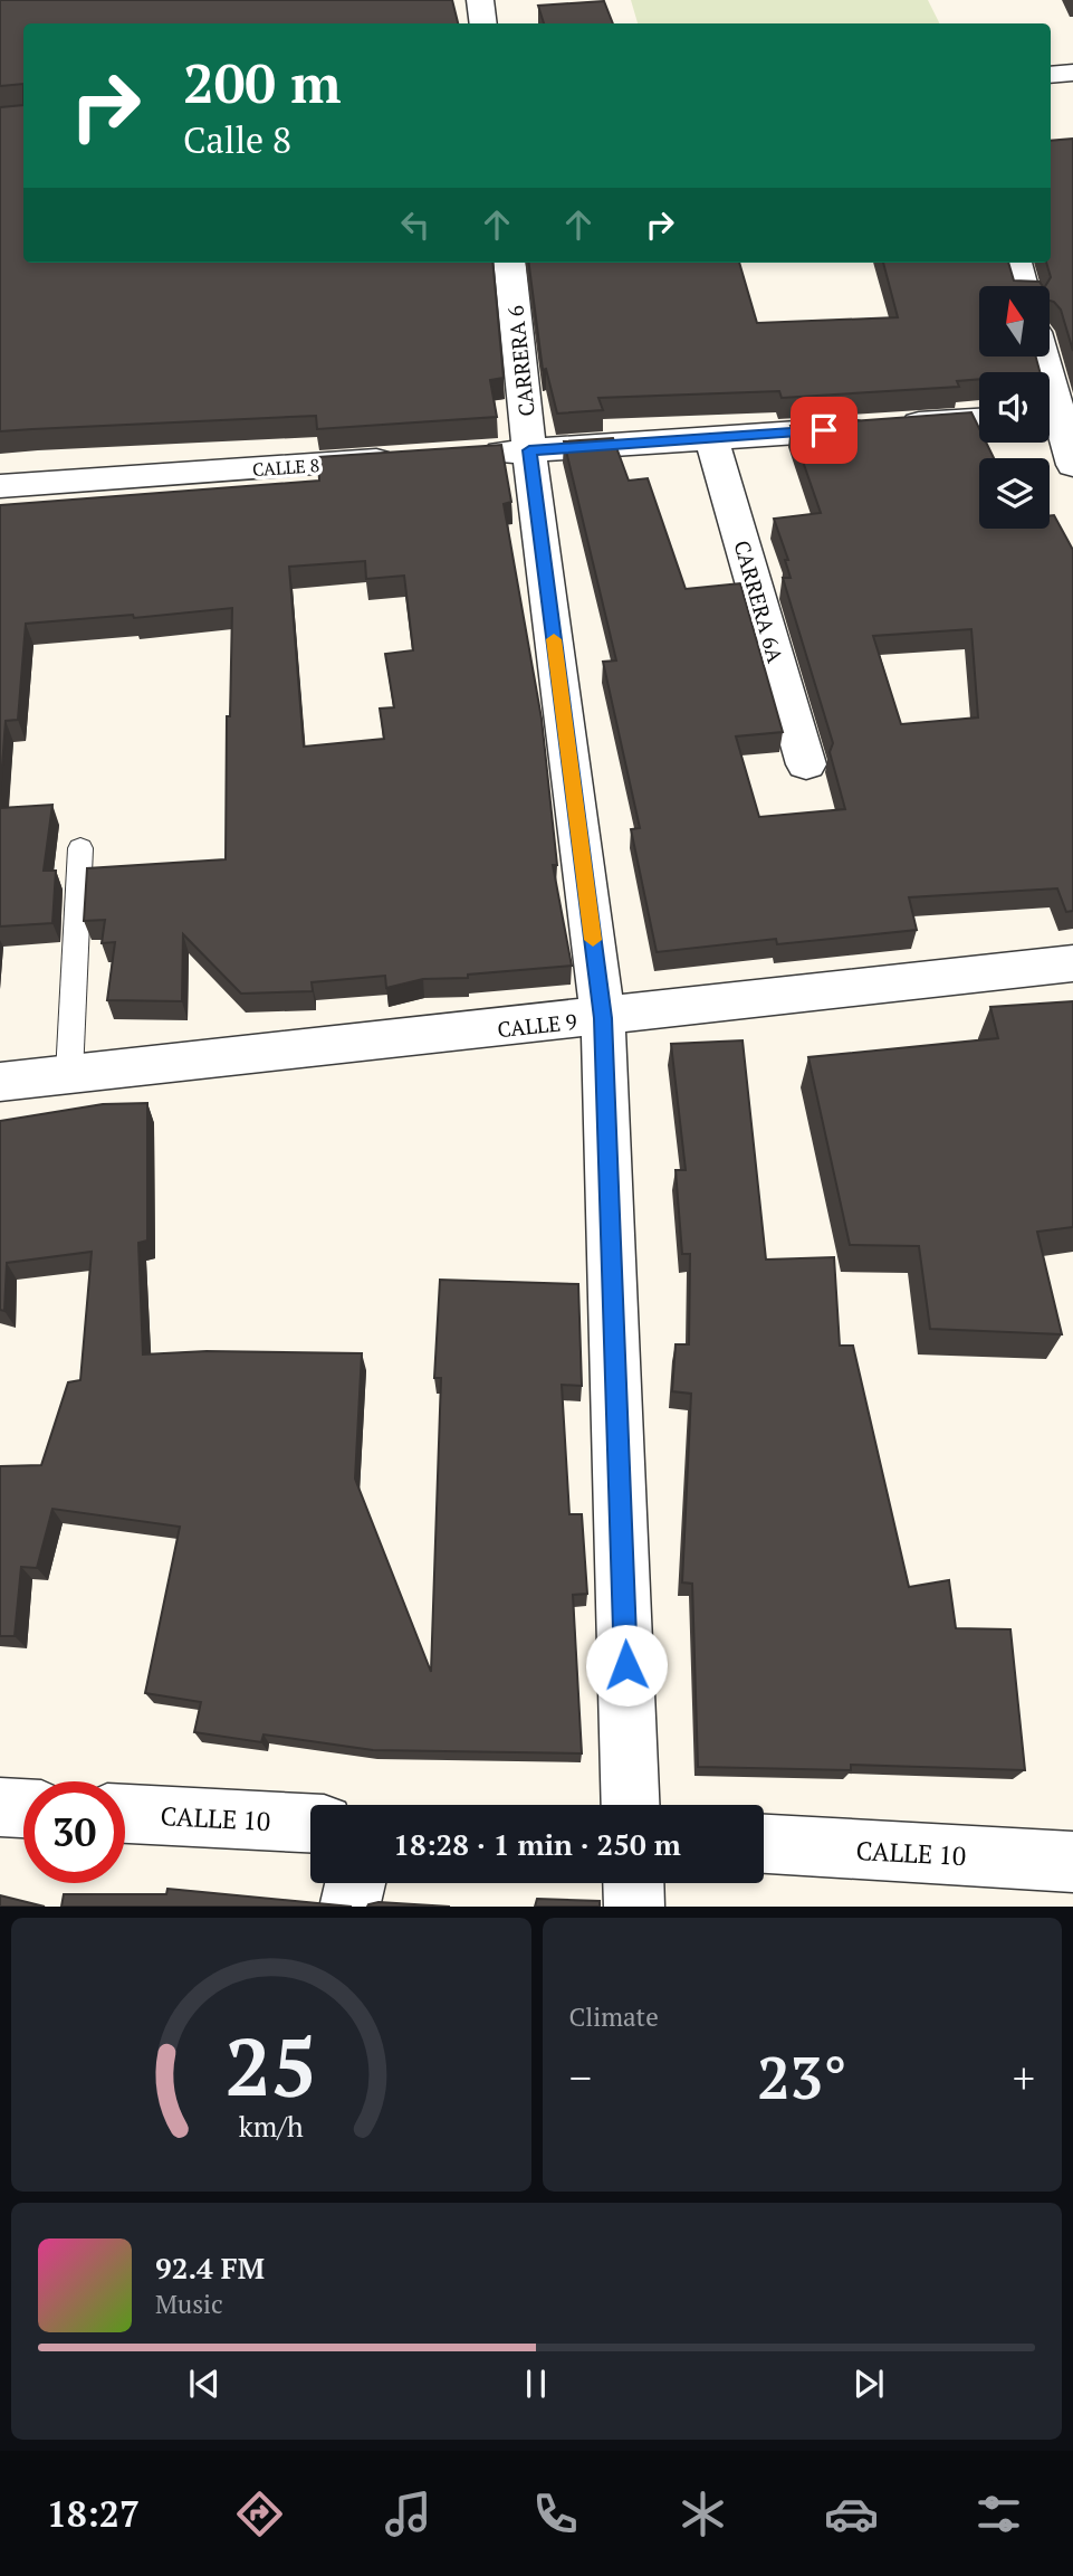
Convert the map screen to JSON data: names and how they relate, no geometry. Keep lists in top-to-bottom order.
{
  "streets": {
    "street": [
      "CARRERA 6",
      "CALLE 8",
      "CARRERA 6A",
      "CALLE 9",
      "CALLE 10"
    ]
  },
  "crossings": [
    ["CARRERA 6", "CALLE 9"]
  ],
  "north": "top",
  "page": {
    "turn": ["200 m", "Calle 8"],
    "limit": "30",
    "trip": "18:28 · 1 min · 250 m",
    "tile": "Climate",
    "heat": ["−", "23°", "+"],
    "song": ["92.4 FM", "Music"],
    "tabs": "18:27",
    "gauge": ["25", "km/h"]
  }
}
